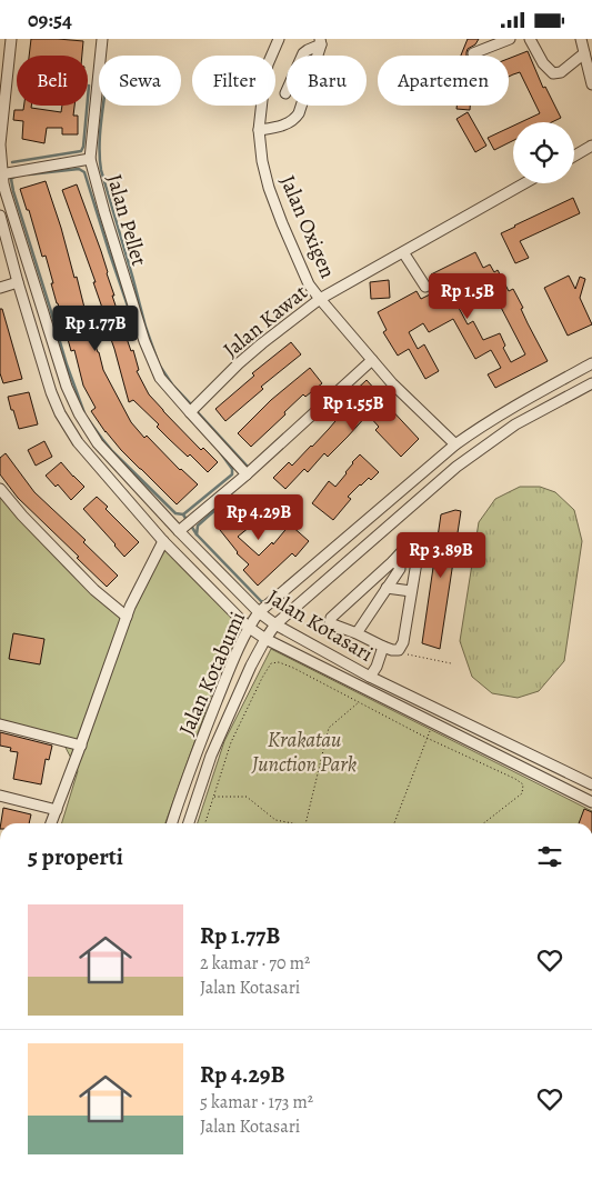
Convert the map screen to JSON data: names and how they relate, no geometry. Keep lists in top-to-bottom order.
{
  "streets": {
    "street": [
      "Jalan Pellet",
      "Jalan Oxigen",
      "Jalan Kawat",
      "Jalan Kotasari",
      "Jalan Kotabumi"
    ]
  },
  "crossings": [
    ["Jalan Pellet", "Jalan Kawat"],
    ["Jalan Oxigen", "Jalan Kawat"],
    ["Jalan Oxigen", "Jalan Kotabumi"],
    ["Jalan Kotasari", "Jalan Kotabumi"]
  ],
  "parks": ["Krakatau Junction Park"],
  "page": {
    "status": "09:54",
    "chip": [
      "Beli",
      "Sewa",
      "Filter",
      "Baru",
      "Apartemen"
    ],
    "price": [
      "Rp 1.5B",
      "Rp 1.77B",
      "Rp 1.55B",
      "Rp 4.29B",
      "Rp 3.89B"
    ],
    "heading": "5 properti",
    "list": [
      {
        "name": "Rp 1.77B",
        "note": "2 kamar · 70 m² · Jalan Kotasari"
      },
      {
        "name": "Rp 4.29B",
        "note": "5 kamar · 173 m² · Jalan Kotasari"
      }
    ]
  }
}
